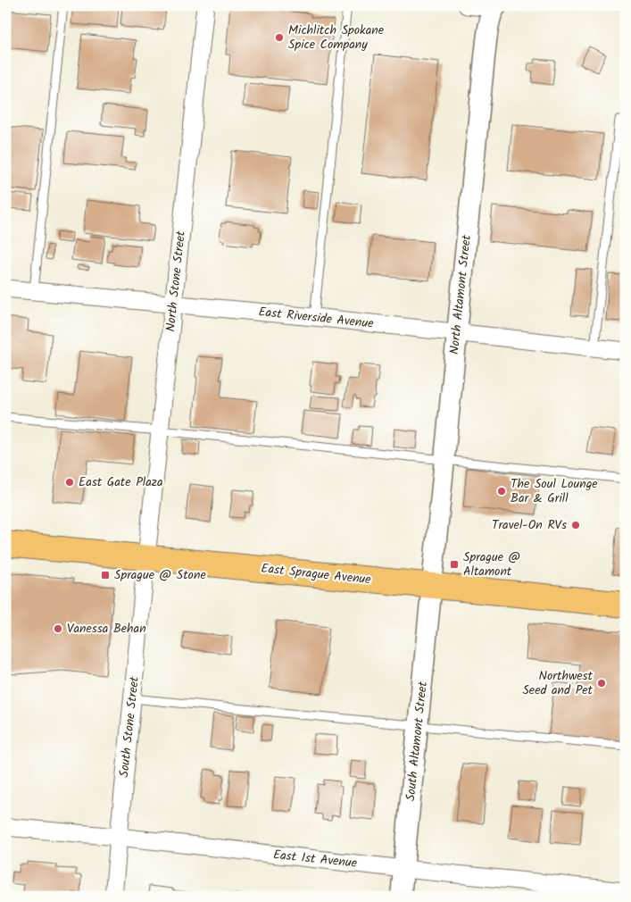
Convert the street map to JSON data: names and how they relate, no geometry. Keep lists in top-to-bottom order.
{
  "streets": {
    "main road": ["East Sprague Avenue"],
    "street": [
      "North Stone Street",
      "North Altamont Street",
      "East Riverside Avenue",
      "South Stone Street",
      "South Altamont Street",
      "East 1st Avenue"
    ]
  },
  "crossings": [
    ["North Stone Street", "East Riverside Avenue"],
    ["North Stone Street", "East Sprague Avenue"],
    ["North Stone Street", "South Stone Street"],
    ["North Altamont Street", "East Riverside Avenue"],
    ["North Altamont Street", "East Sprague Avenue"],
    ["North Altamont Street", "South Altamont Street"],
    ["East Sprague Avenue", "South Stone Street"],
    ["East Sprague Avenue", "South Altamont Street"],
    ["South Stone Street", "East 1st Avenue"],
    ["South Altamont Street", "East 1st Avenue"]
  ],
  "places": {
    "other": [
      "Michlitch Spokane Spice Company",
      "East Gate Plaza",
      "The Soul Lounge Bar & Grill",
      "Travel-On RVs",
      "Vanessa Behan",
      "Northwest Seed and Pet"
    ],
    "transit": ["Sprague @ Altamont", "Sprague @ Stone"]
  }
}
